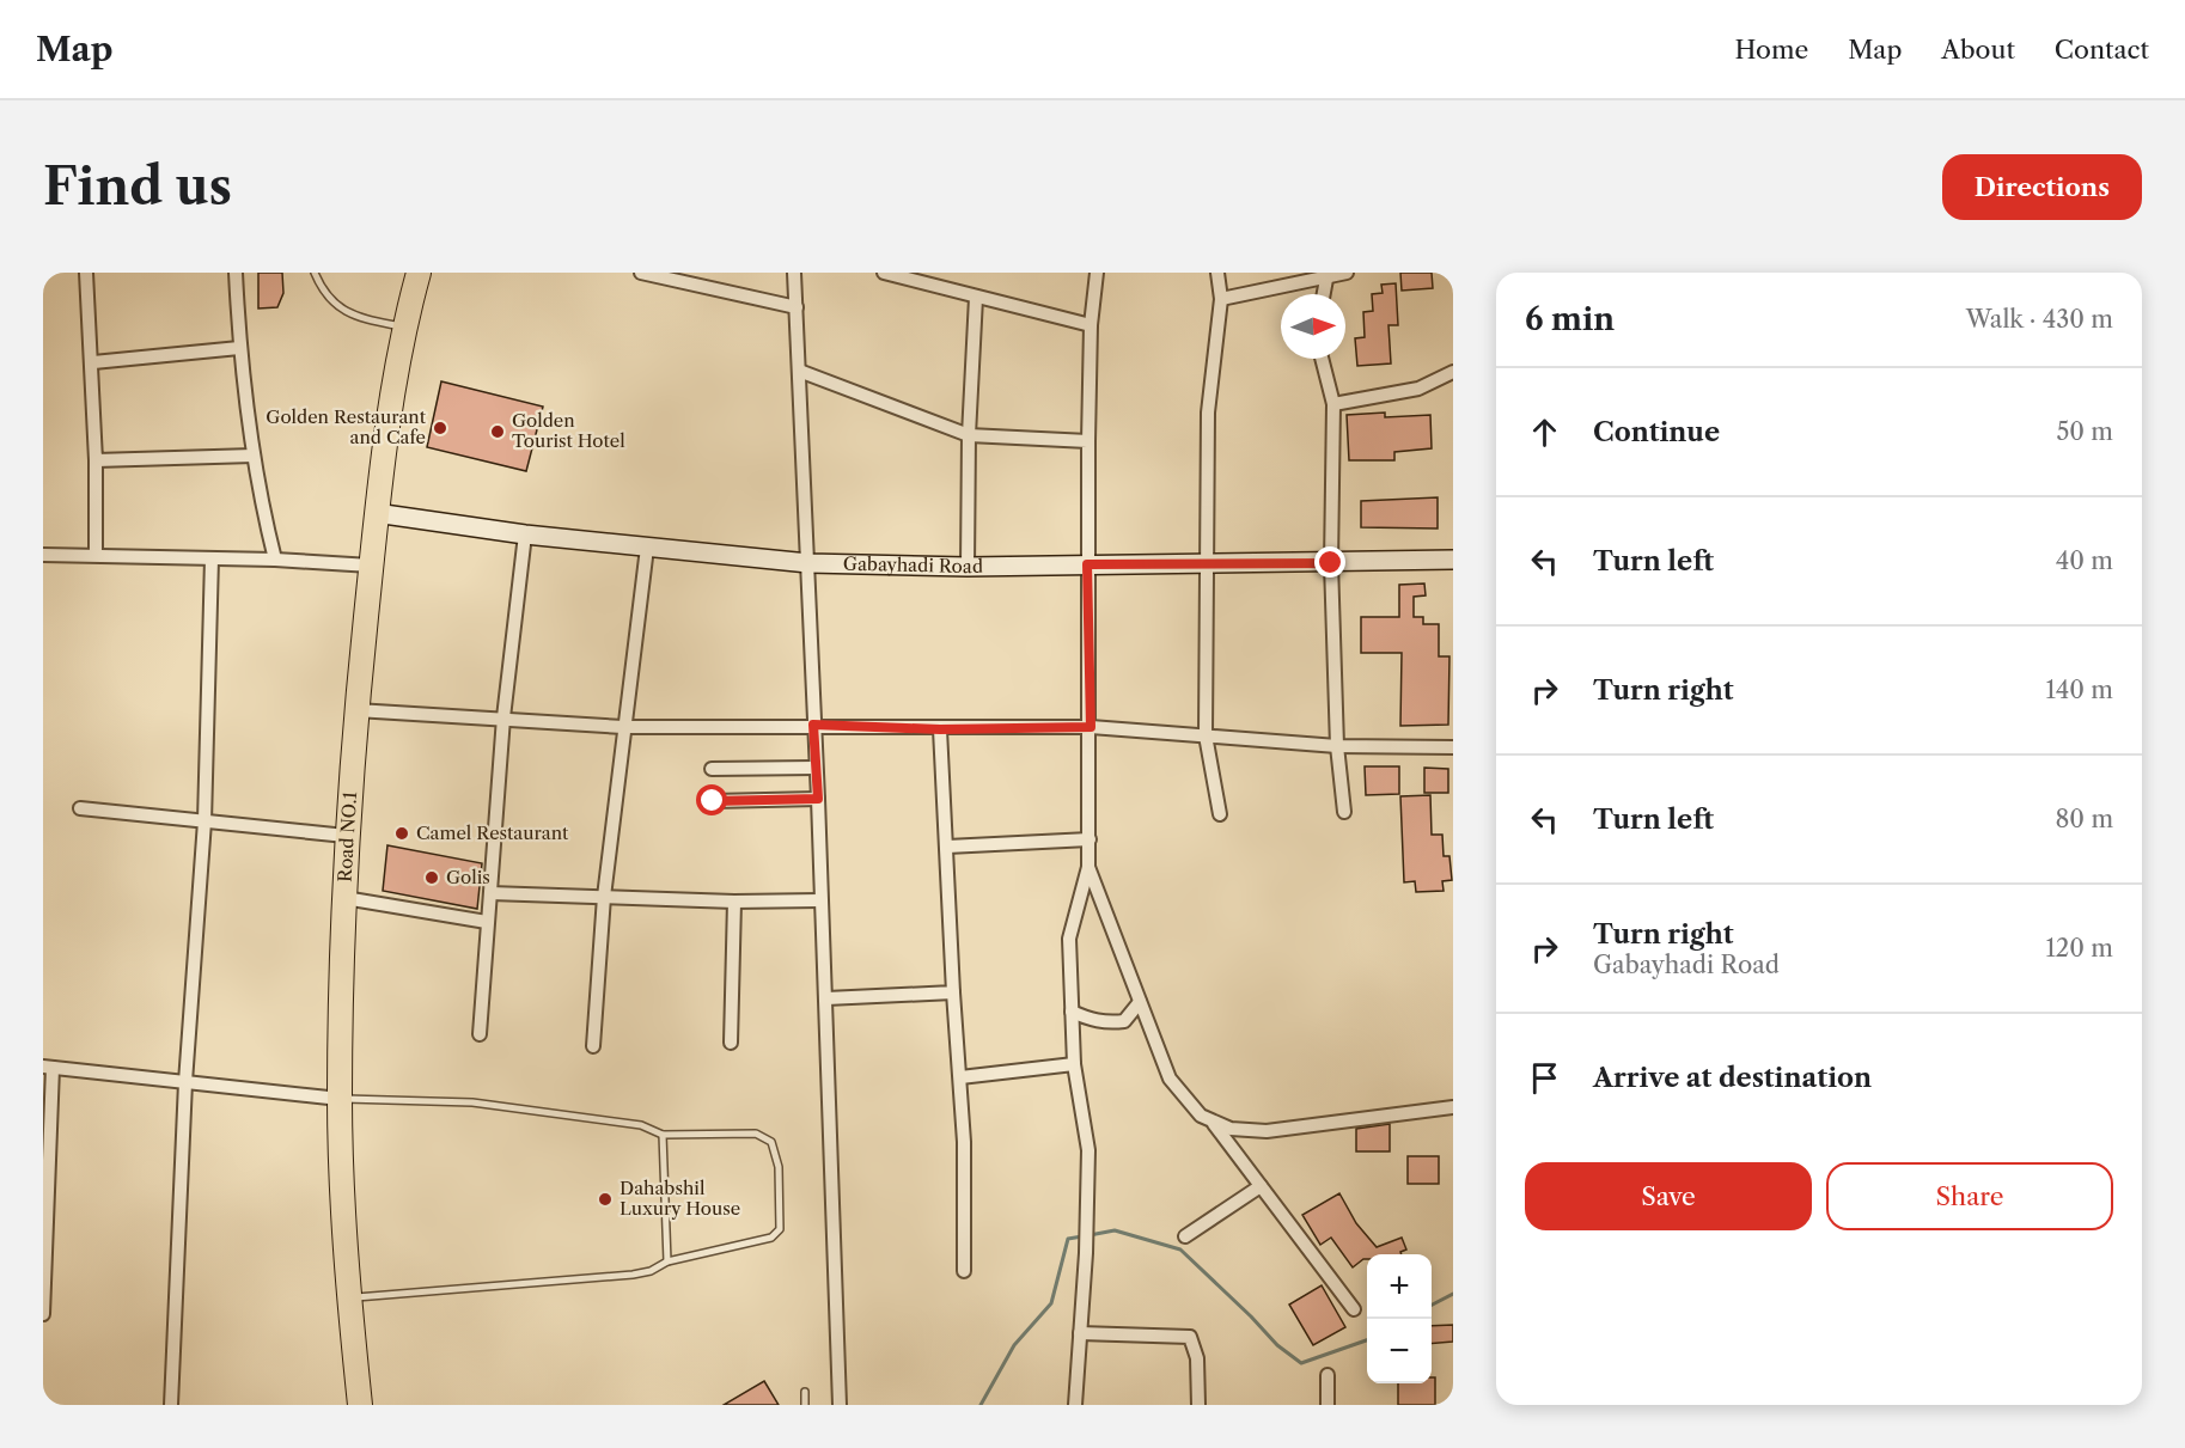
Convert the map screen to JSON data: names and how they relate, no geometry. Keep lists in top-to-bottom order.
{
  "streets": {
    "highway": ["Road NO.1"],
    "street": ["Gabayhadi Road"]
  },
  "crossings": [
    ["Gabayhadi Road", "Road NO.1"]
  ],
  "places": [
    "Golden Restaurant and Cafe",
    "Golden Tourist Hotel",
    "Camel Restaurant",
    "Golis",
    "Dahabshil Luxury House"
  ],
  "north": "right",
  "page": {
    "header": "Map",
    "nav": [
      "Home",
      "Map",
      "About",
      "Contact"
    ],
    "buttons": [
      "Directions",
      ["Save", "Share"]
    ],
    "title": "Find us",
    "heading": ["6 min", "Walk · 430 m"],
    "list": [
      ["Continue", "50 m"],
      ["Turn left", "40 m"],
      ["Turn right", "140 m"],
      ["Turn left", "80 m"],
      ["Turn right", "Gabayhadi Road", "120 m"],
      "Arrive at destination"
    ],
    "map_buttons": ["+", "−"]
  }
}
